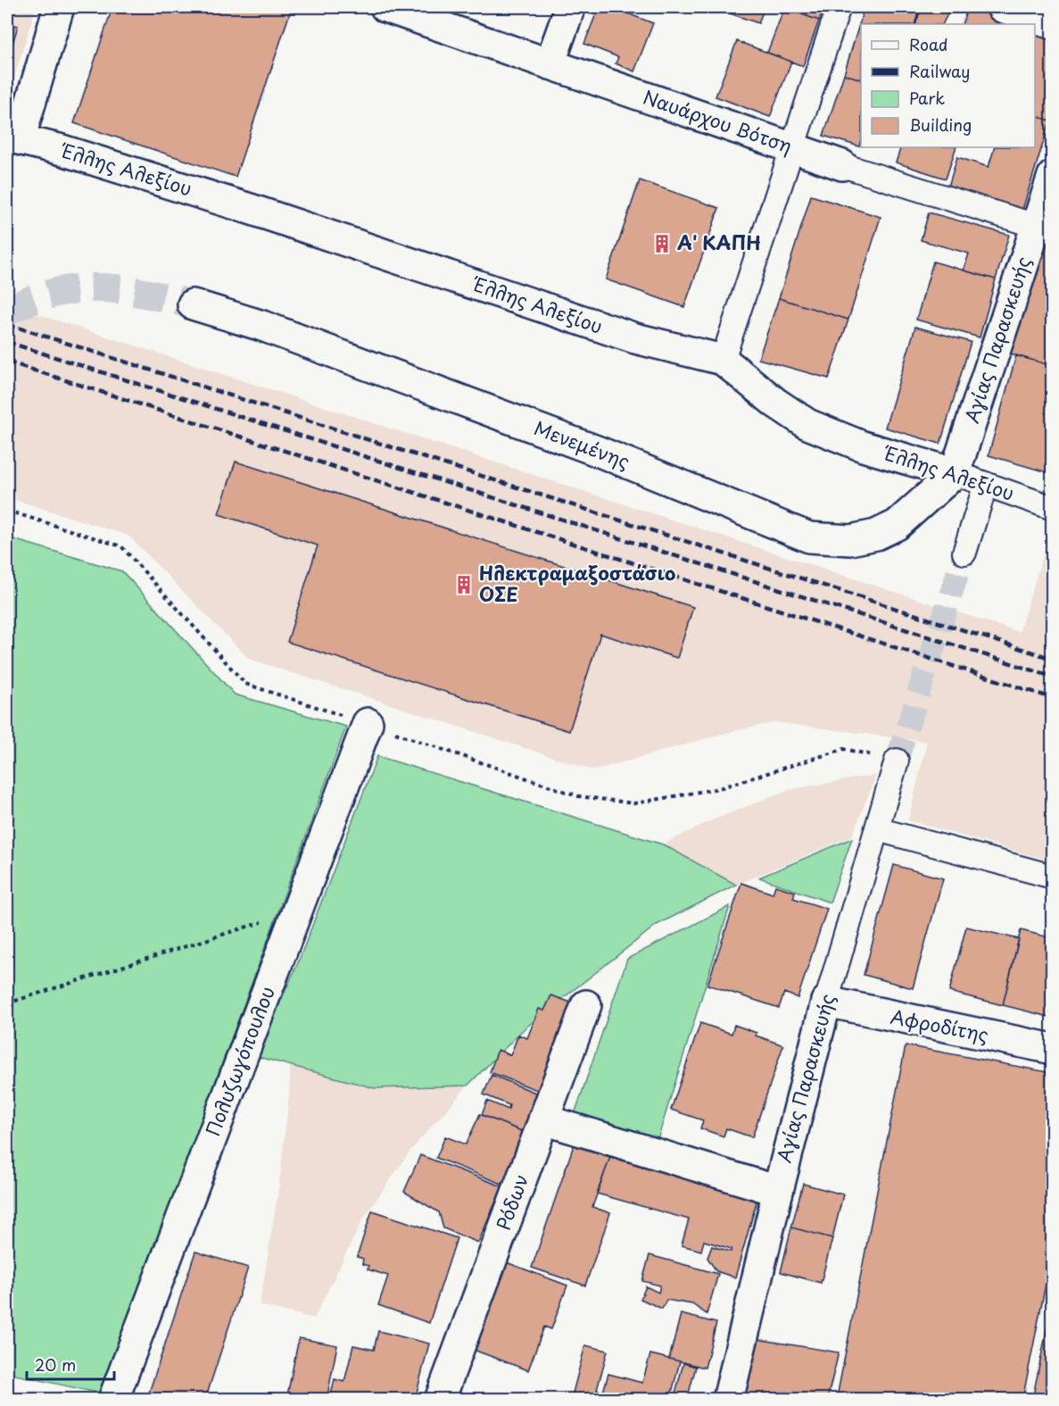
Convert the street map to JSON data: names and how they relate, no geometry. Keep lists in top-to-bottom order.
{
  "streets": {
    "street": [
      "Ναυάρχου Βότση",
      "Έλλης Αλεξίου",
      "Αγίας Παρασκευής",
      "Μενεμένης",
      "Αφροδίτης",
      "Πολυζωγόπουλου",
      "Ρόδων"
    ]
  },
  "crossings": [
    ["Ναυάρχου Βότση", "Αγίας Παρασκευής"],
    ["Έλλης Αλεξίου", "Αγίας Παρασκευής"],
    ["Έλλης Αλεξίου", "Μενεμένης"],
    ["Αγίας Παρασκευής", "Μενεμένης"],
    ["Αγίας Παρασκευής", "Αφροδίτης"]
  ],
  "places": {
    "building": ["Α' ΚΑΠΗ", "Ηλεκτραμαξοστάσιο ΟΣΕ"]
  },
  "legend": [
    "Road",
    "Railway",
    "Park",
    "Building"
  ],
  "scale_bar": "20 m"
}
